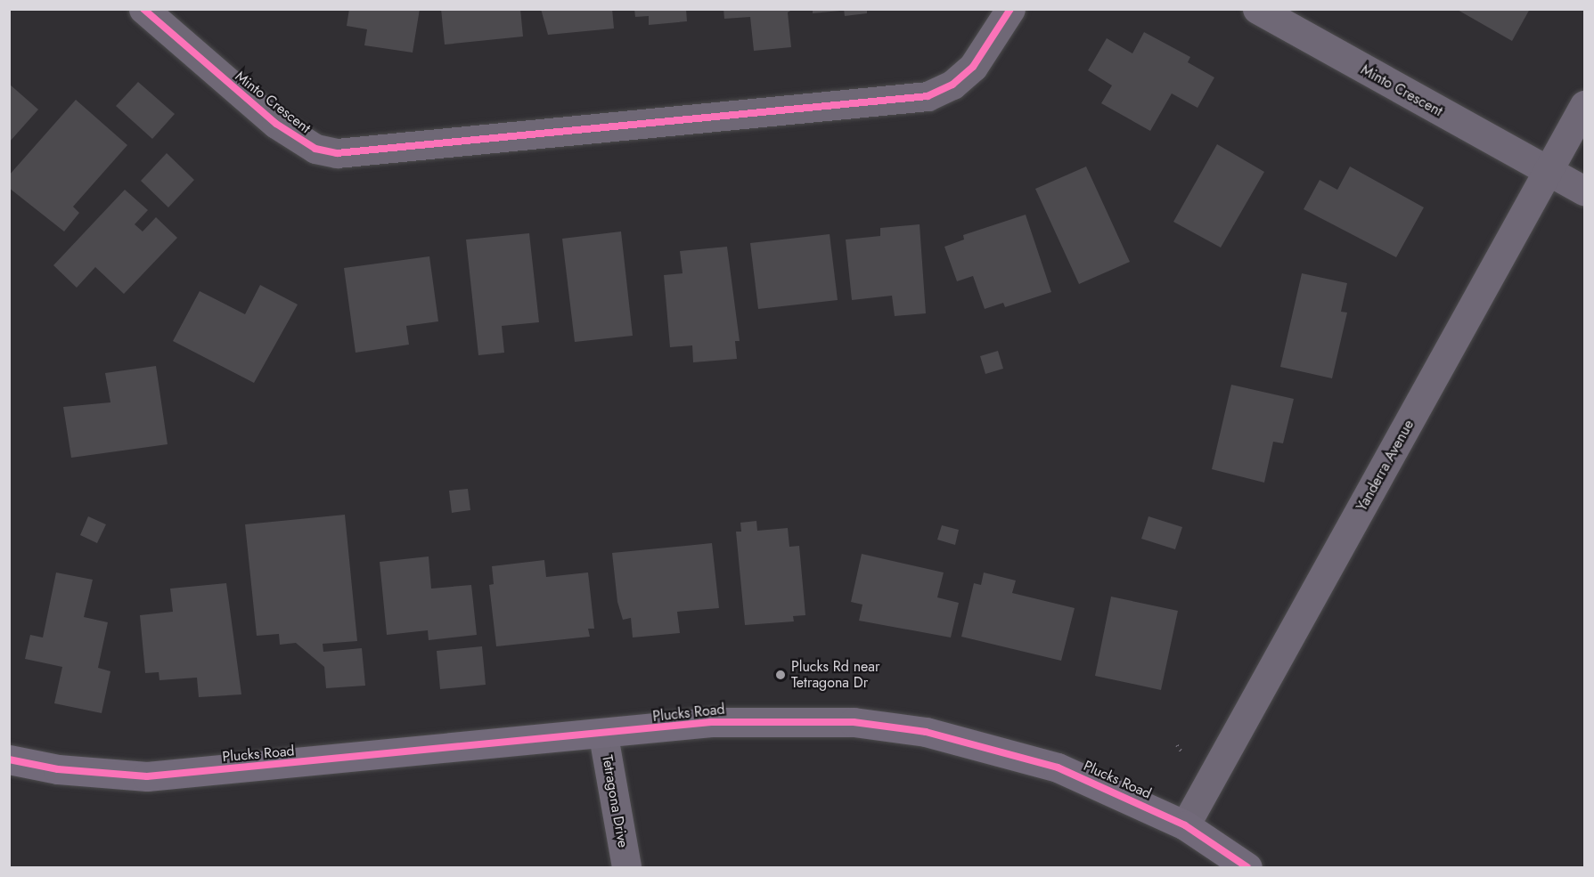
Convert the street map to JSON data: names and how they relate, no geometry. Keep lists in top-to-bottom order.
{
  "streets": {
    "street": [
      "Minto Crescent",
      "Yanderra Avenue",
      "Plucks Road",
      "Tetragona Drive"
    ]
  },
  "crossings": [
    ["Minto Crescent", "Yanderra Avenue"],
    ["Yanderra Avenue", "Plucks Road"],
    ["Plucks Road", "Tetragona Drive"]
  ],
  "places": ["Plucks Rd near Tetragona Dr"]
}
